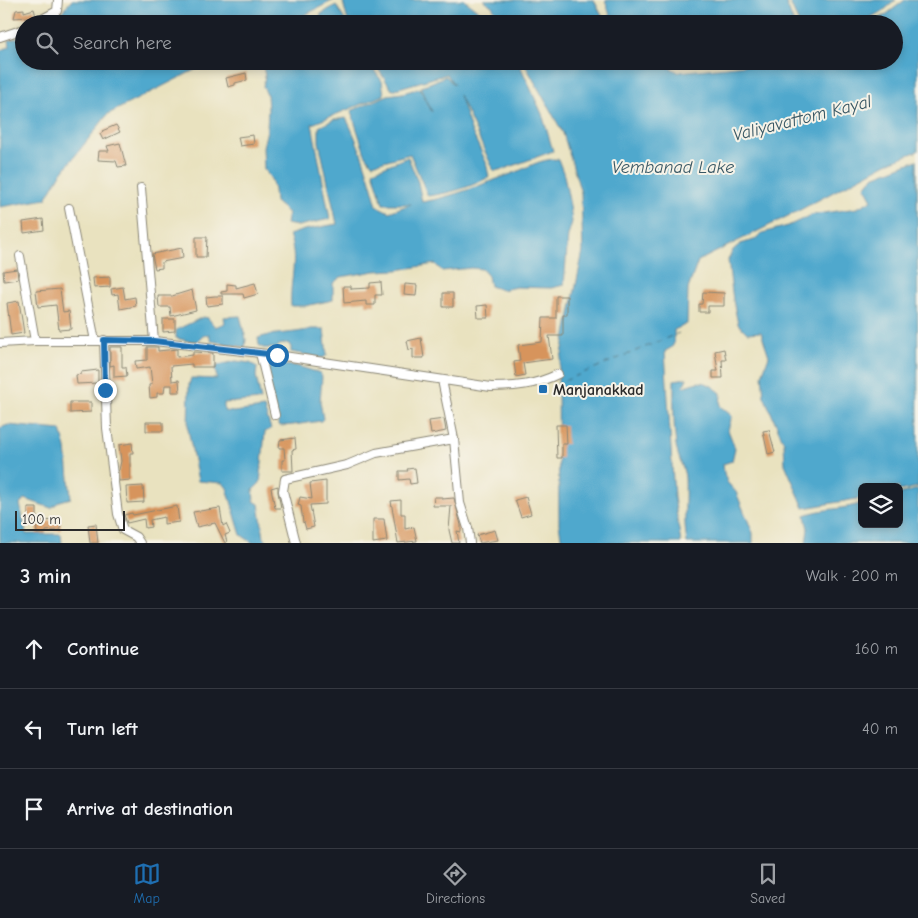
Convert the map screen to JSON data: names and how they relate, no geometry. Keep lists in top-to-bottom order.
{
  "water": ["Valiyavattom Kayal", "Vembanad Lake"],
  "places": {
    "transit": ["Manjanakkad"]
  },
  "scale_bar": "100 m",
  "page": {
    "search": "Search here",
    "scale": "100 m",
    "heading": ["3 min", "Walk · 200 m"],
    "list": [
      ["Continue", "160 m"],
      ["Turn left", "40 m"],
      "Arrive at destination"
    ],
    "nav": ["Map", "Directions", "Saved"]
  }
}
